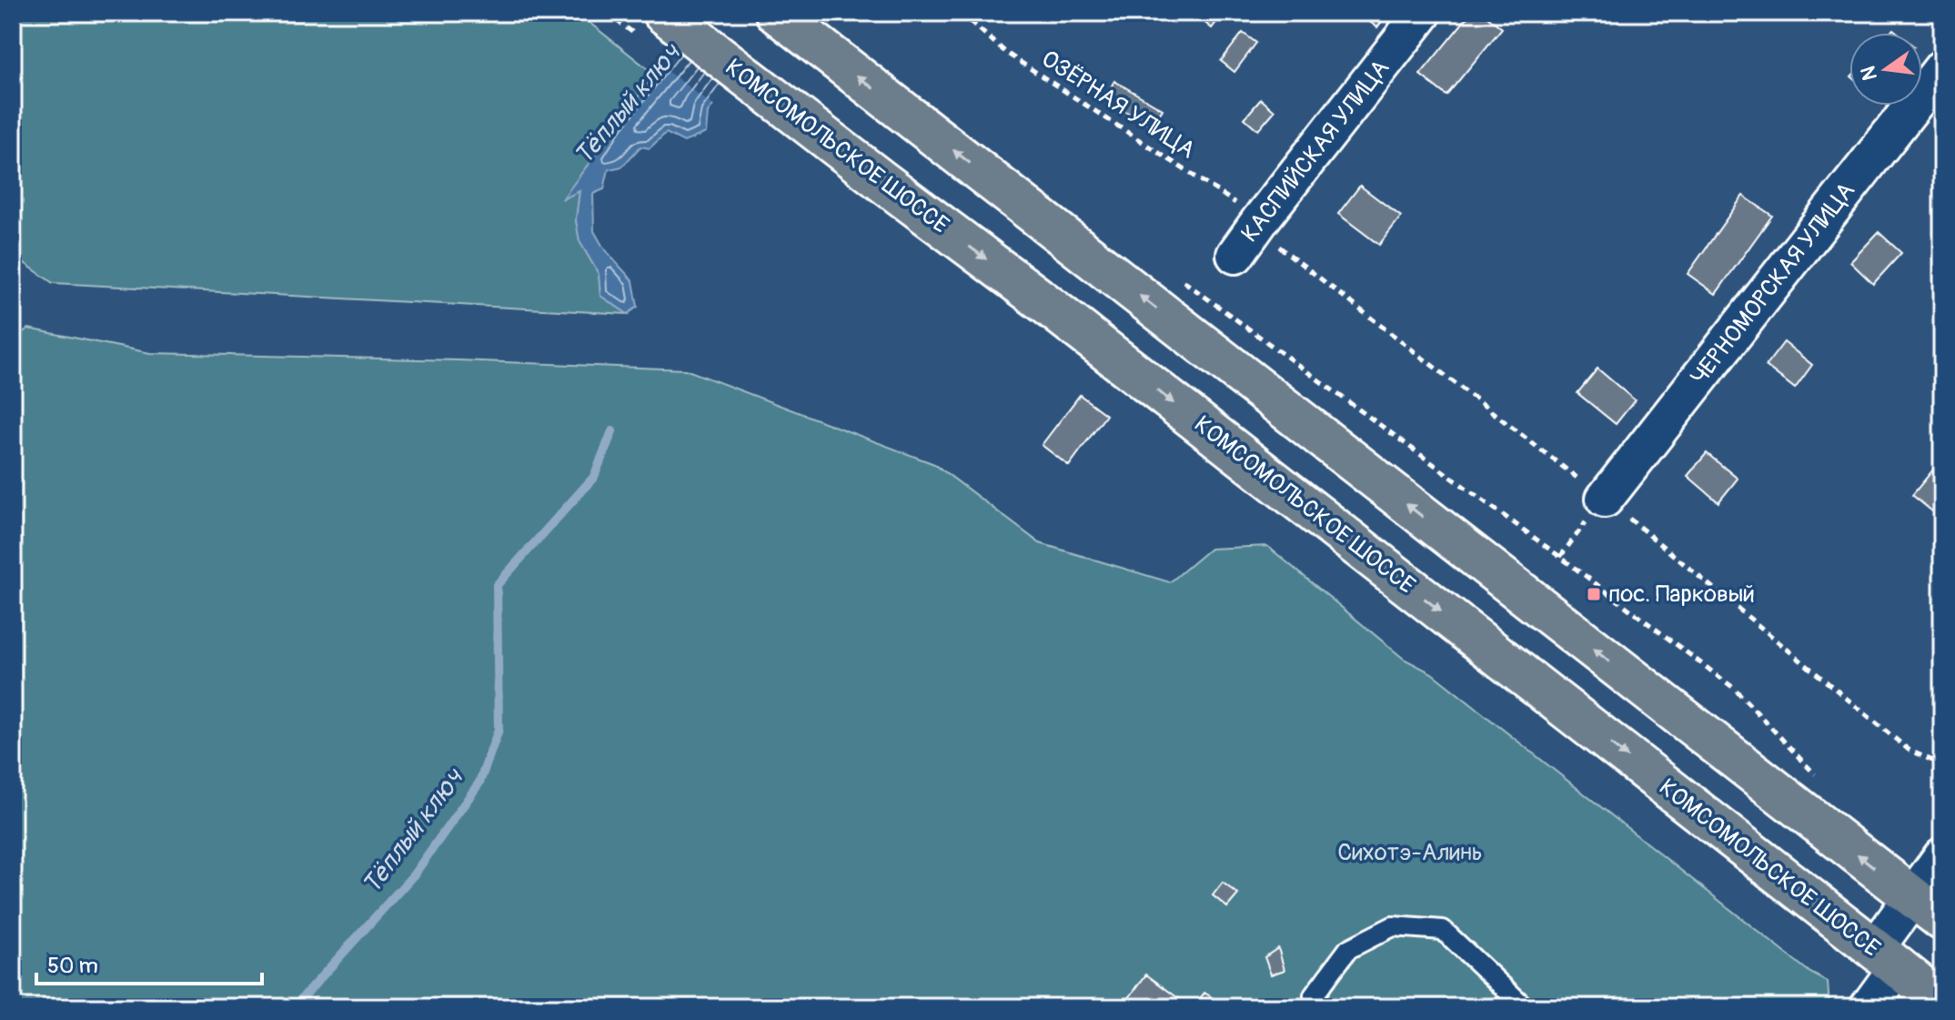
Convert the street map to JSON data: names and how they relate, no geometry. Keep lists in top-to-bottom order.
{
  "streets": {
    "main road": ["КОМСОМОЛЬСКОЕ ШОССЕ"],
    "street": ["КАСПИЙСКАЯ УЛИЦА", "ЧЕРНОМОРСКАЯ УЛИЦА"],
    "path": ["ОЗЁРНАЯ УЛИЦА"]
  },
  "crossings": [
    ["ОЗЁРНАЯ УЛИЦА", "КАСПИЙСКАЯ УЛИЦА"]
  ],
  "water": ["Тёплый ключ"],
  "parks": ["Сихотэ-Алинь"],
  "places": {
    "transit": ["пос. Парковый"]
  },
  "scale_bar": "50 m",
  "north": "left"
}
